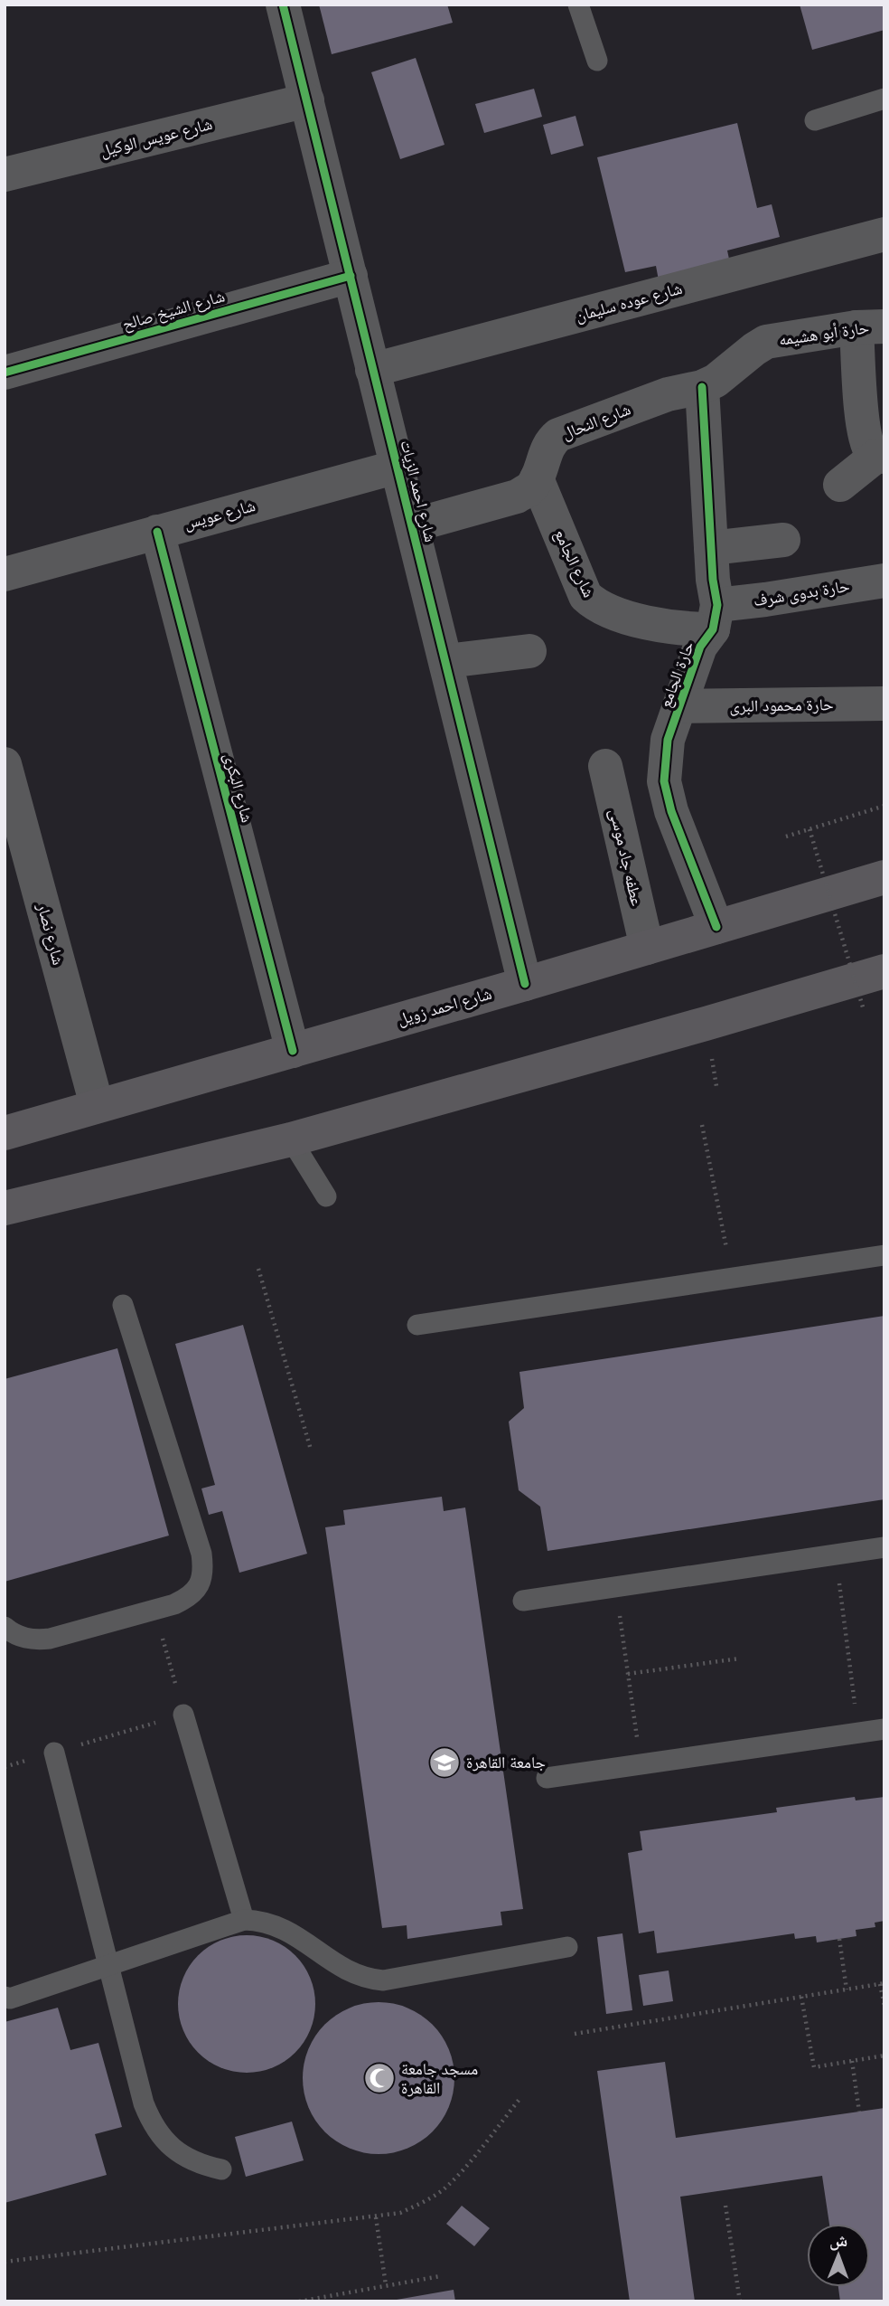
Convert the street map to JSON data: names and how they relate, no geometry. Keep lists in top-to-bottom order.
{
  "streets": {
    "main road": ["شارع احمد زويل"],
    "street": [
      "شارع عويس الوكيل",
      "شارع عوده سليمان",
      "شارع الشيخ صالح",
      "حارة أبو هشيمه",
      "شارع النحال",
      "شارع احمد الزيات",
      "شارع عويس",
      "شارع الجامع",
      "حارة بدوى شرف",
      "حارة الجامع",
      "حارة محمود البرى",
      "شارع البكرى",
      "عطفه جاد موسى",
      "شارع نصار"
    ]
  },
  "crossings": [
    ["شارع عويس الوكيل", "شارع احمد الزيات"],
    ["شارع عوده سليمان", "شارع احمد الزيات"],
    ["شارع الشيخ صالح", "شارع احمد الزيات"],
    ["حارة أبو هشيمه", "شارع النحال"],
    ["شارع النحال", "شارع الجامع"],
    ["شارع احمد الزيات", "شارع عويس"],
    ["شارع احمد الزيات", "شارع احمد زويل"],
    ["شارع عويس", "شارع البكرى"],
    ["شارع الجامع", "حارة بدوى شرف"],
    ["شارع الجامع", "حارة الجامع"],
    ["حارة بدوى شرف", "حارة الجامع"],
    ["حارة الجامع", "حارة محمود البرى"],
    ["حارة الجامع", "شارع احمد زويل"],
    ["شارع البكرى", "شارع احمد زويل"],
    ["عطفه جاد موسى", "شارع احمد زويل"],
    ["شارع نصار", "شارع احمد زويل"]
  ],
  "places": {
    "school or university": ["جامعة القاهرة"],
    "mosque": ["مسجد جامعة القاهرة"]
  },
  "north": "top"
}
